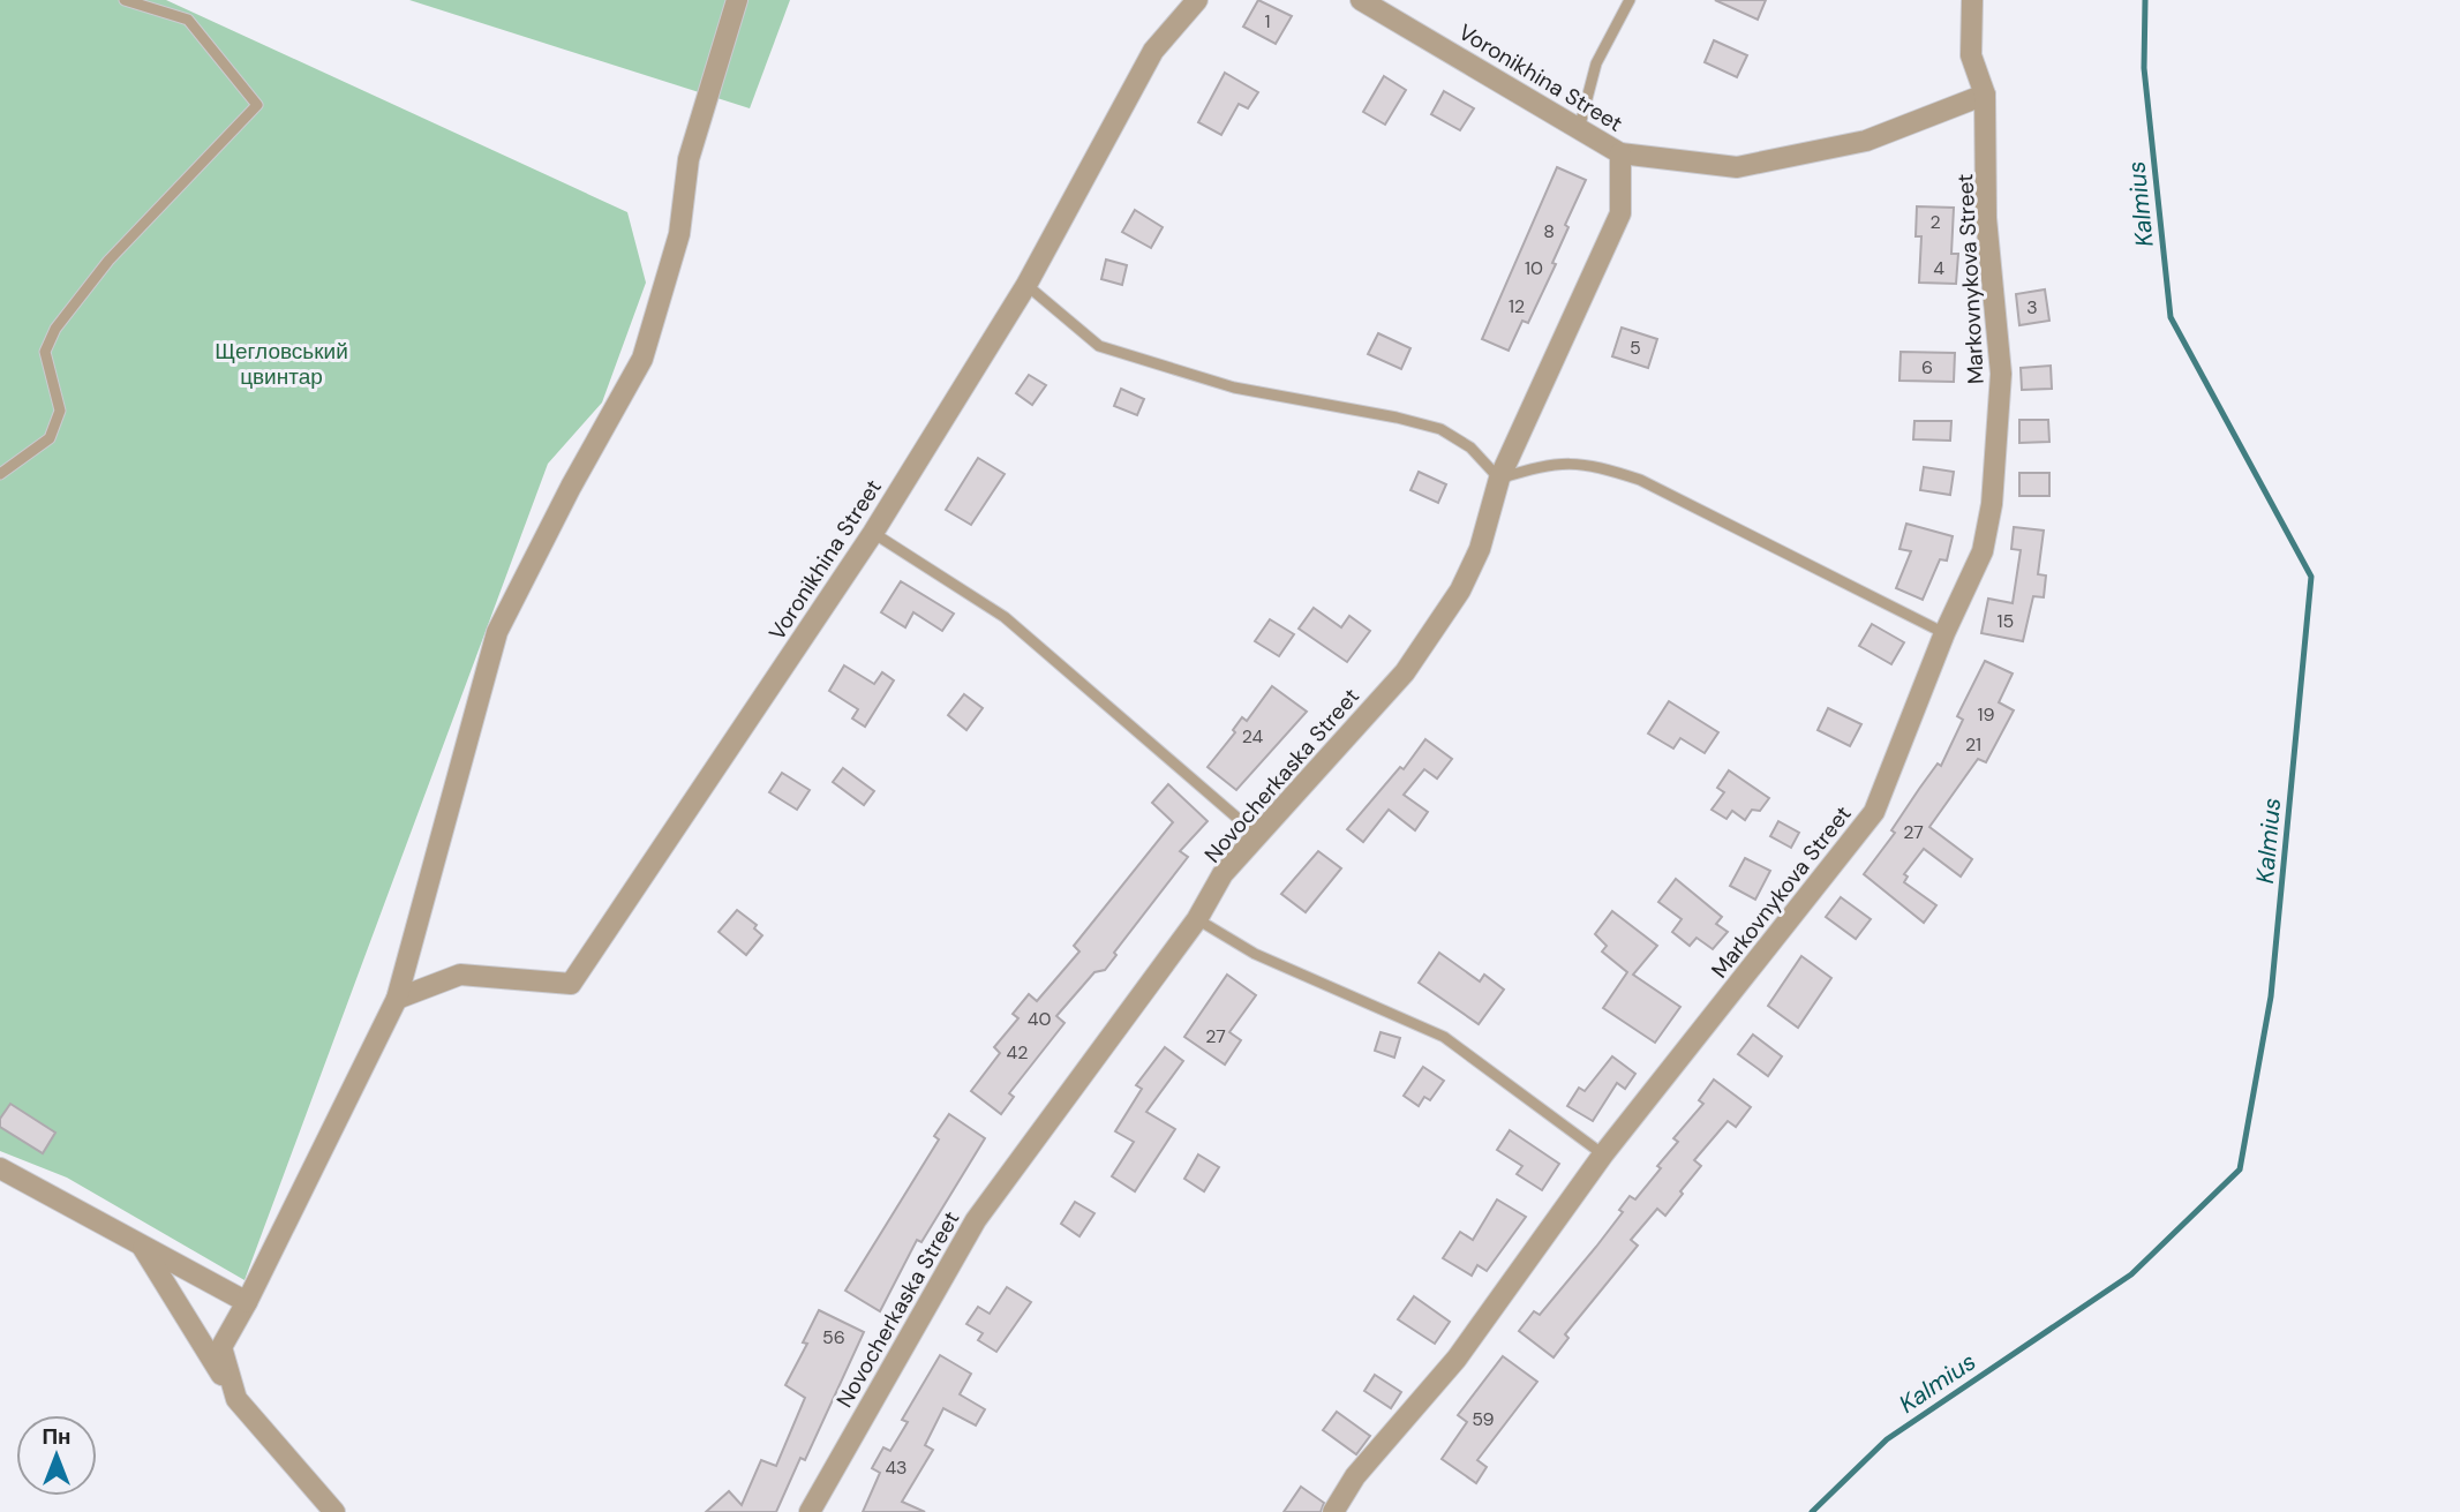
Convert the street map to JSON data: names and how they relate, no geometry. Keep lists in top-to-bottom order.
{
  "streets": {
    "street": ["Voronikhina Street", "Markovnykova Street", "Novocherkaska Street"]
  },
  "crossings": [
    ["Voronikhina Street", "Markovnykova Street"],
    ["Voronikhina Street", "Novocherkaska Street"]
  ],
  "water": ["Kalmius"],
  "parks": ["Щегловський цвинтар"],
  "house_numbers": [
    "1",
    "2",
    "8",
    "10",
    "4",
    "12",
    "3",
    "5",
    "6",
    "15",
    "19",
    "24",
    "21",
    "27",
    "40",
    "27",
    "42",
    "56",
    "59",
    "43"
  ],
  "north": "top"
}
